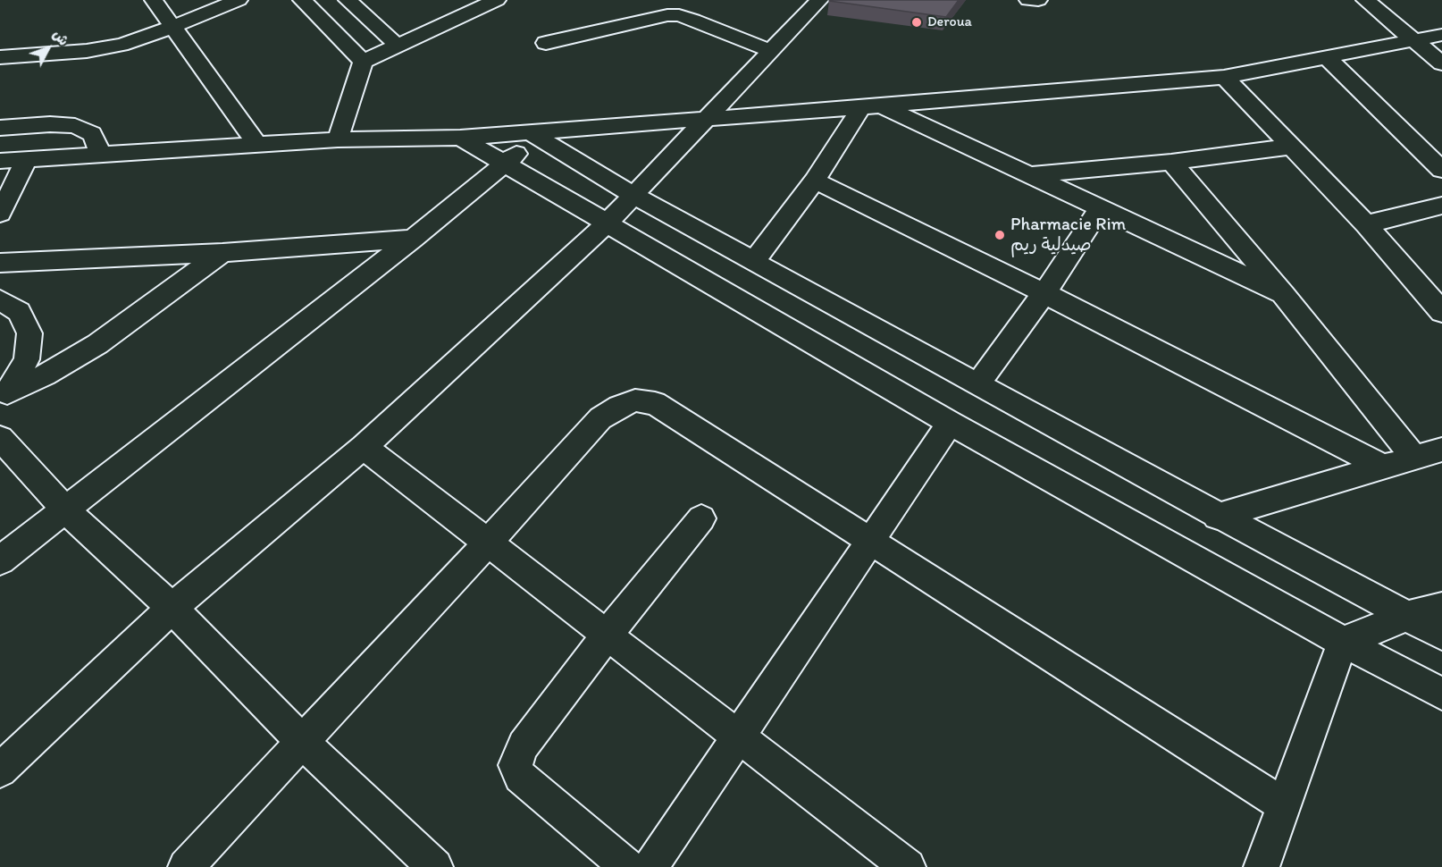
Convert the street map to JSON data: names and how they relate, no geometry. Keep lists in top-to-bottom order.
{
  "places": ["Deroua", "Pharmacie Rim صيدلية ريم"],
  "north": "top right"
}
